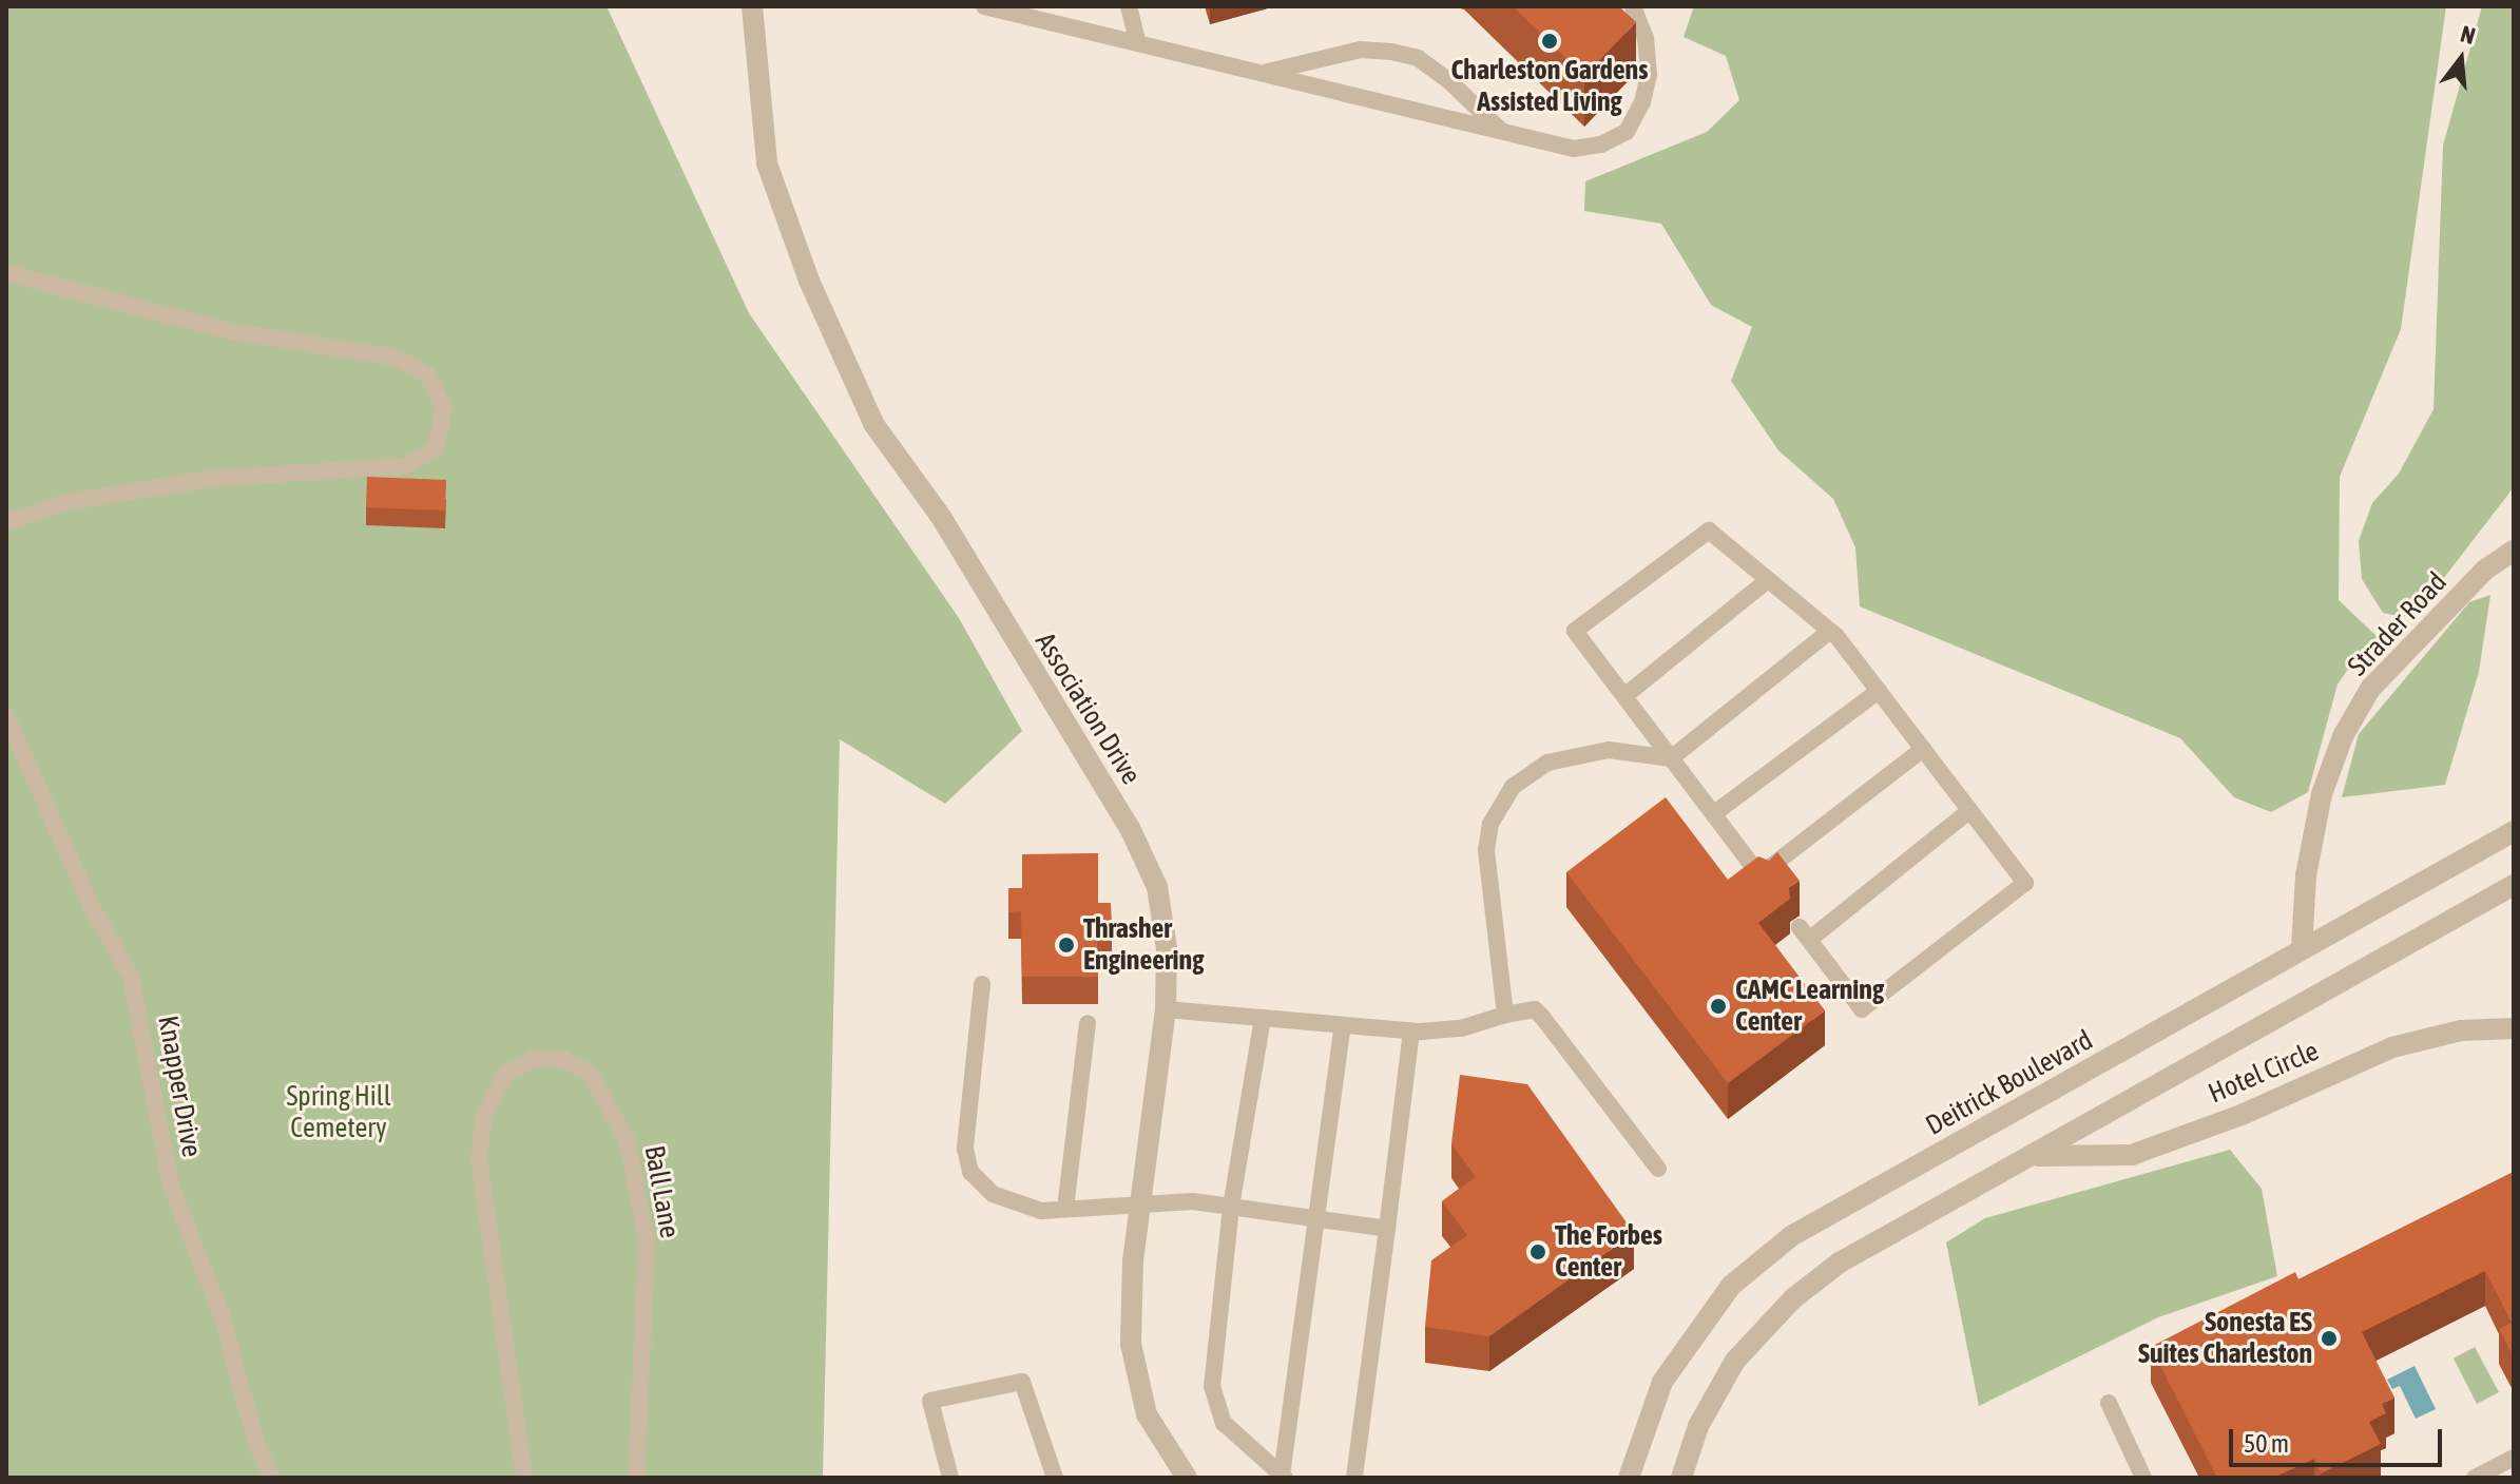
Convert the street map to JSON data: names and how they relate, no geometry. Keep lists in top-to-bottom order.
{
  "streets": {
    "street": [
      "Strader Road",
      "Association Drive",
      "Hotel Circle",
      "Deitrick Boulevard"
    ],
    "lane": ["Knapper Drive", "Ball Lane"]
  },
  "crossings": [
    ["Strader Road", "Deitrick Boulevard"]
  ],
  "parks": ["Spring Hill Cemetery"],
  "places": [
    "Charleston Gardens Assisted Living",
    "Thrasher Engineering",
    "CAMC Learning Center",
    "The Forbes Center",
    "Sonesta ES Suites Charleston"
  ],
  "scale_bar": "50 m",
  "north": "top"
}
